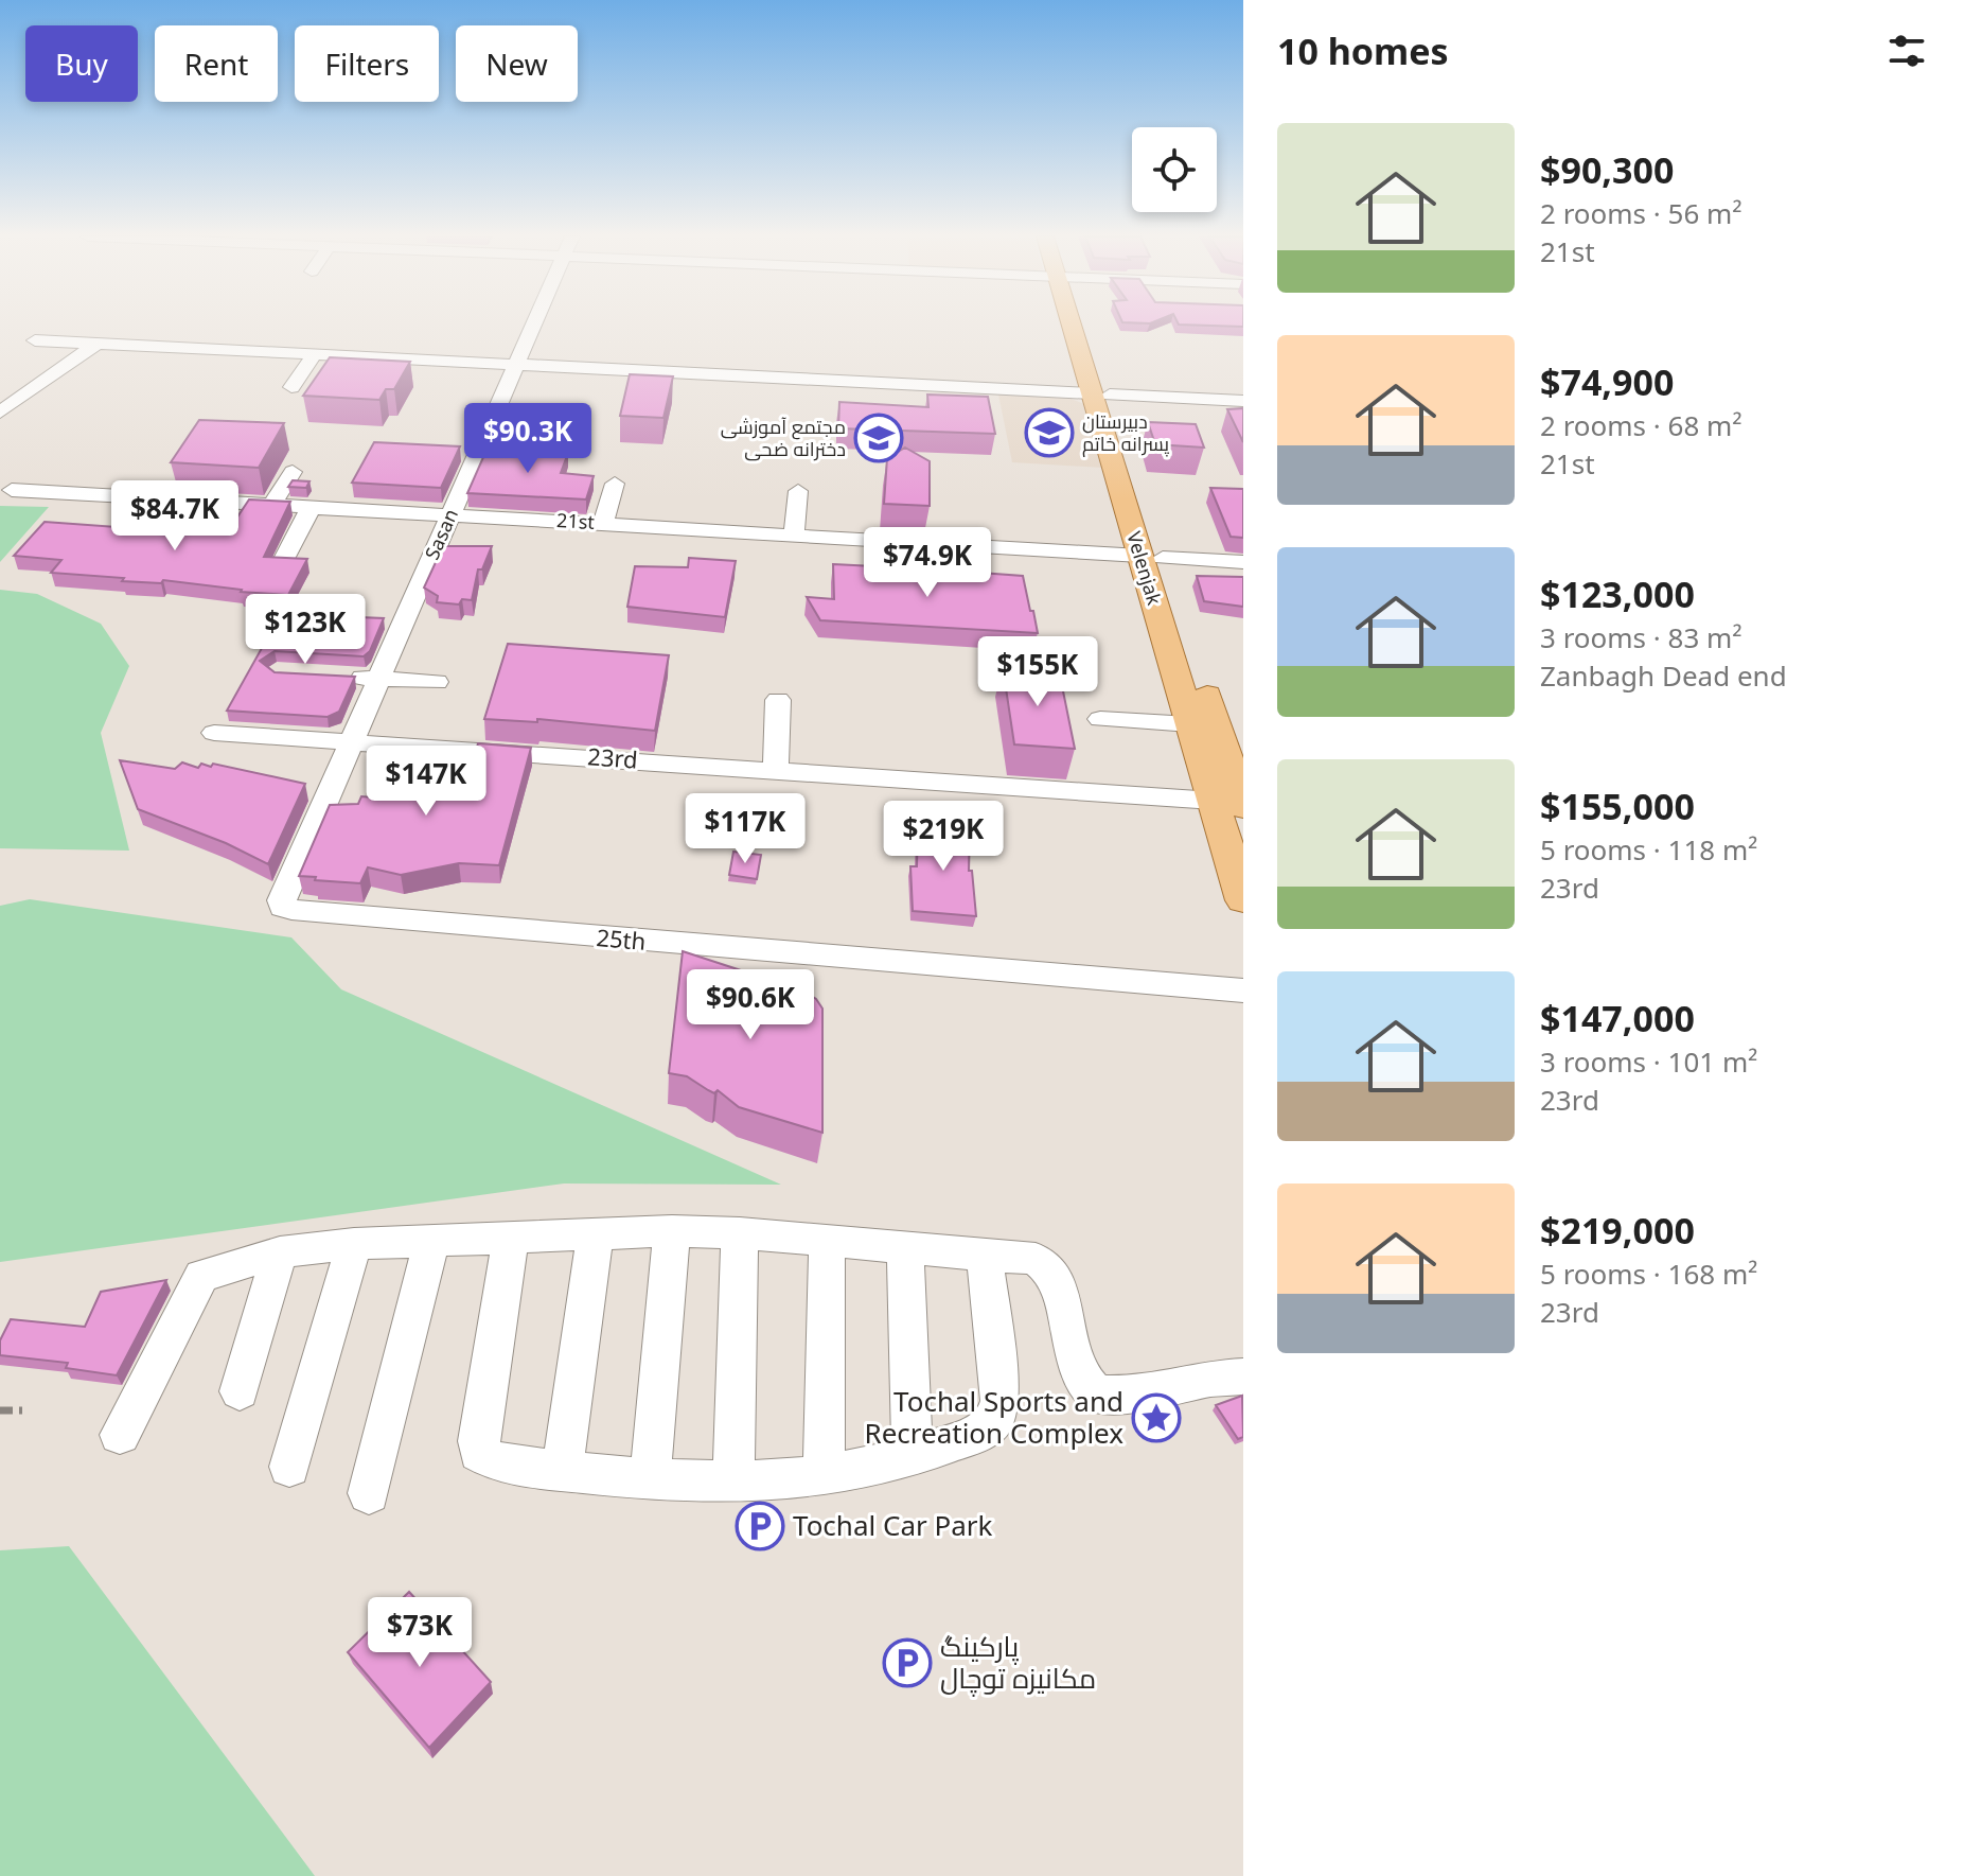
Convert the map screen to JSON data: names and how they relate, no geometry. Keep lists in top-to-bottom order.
{
  "streets": {
    "main road": ["Velenjak"],
    "street": [
      "21st",
      "Sasan",
      "23rd",
      "25th"
    ]
  },
  "crossings": [
    ["21st", "Sasan"],
    ["21st", "Velenjak"],
    ["Sasan", "23rd"],
    ["Sasan", "25th"],
    ["Velenjak", "23rd"],
    ["23rd", "25th"]
  ],
  "places": {
    "school or university": ["دبیرستان پسرانه خاتم", "مجتمع آموزشی دخترانه ضحی"],
    "place": ["Tochal Sports and Recreation Complex"],
    "parking": ["Tochal Car Park", "پارکینگ مکانیزه توچال"]
  },
  "page": {
    "heading": "10 homes",
    "chip": [
      "Buy",
      "Rent",
      "Filters",
      "New"
    ],
    "list": [
      {
        "name": "$90,300",
        "note": "2 rooms · 56 m² · 21st"
      },
      {
        "name": "$74,900",
        "note": "2 rooms · 68 m² · 21st"
      },
      {
        "name": "$123,000",
        "note": "3 rooms · 83 m² · Zanbagh Dead end"
      },
      {
        "name": "$155,000",
        "note": "5 rooms · 118 m² · 23rd"
      },
      {
        "name": "$147,000",
        "note": "3 rooms · 101 m² · 23rd"
      },
      {
        "name": "$219,000",
        "note": "5 rooms · 168 m² · 23rd"
      }
    ],
    "price": [
      "$90.3K",
      "$84.7K",
      "$74.9K",
      "$123K",
      "$155K",
      "$147K",
      "$117K",
      "$219K",
      "$90.6K",
      "$73K"
    ]
  }
}
